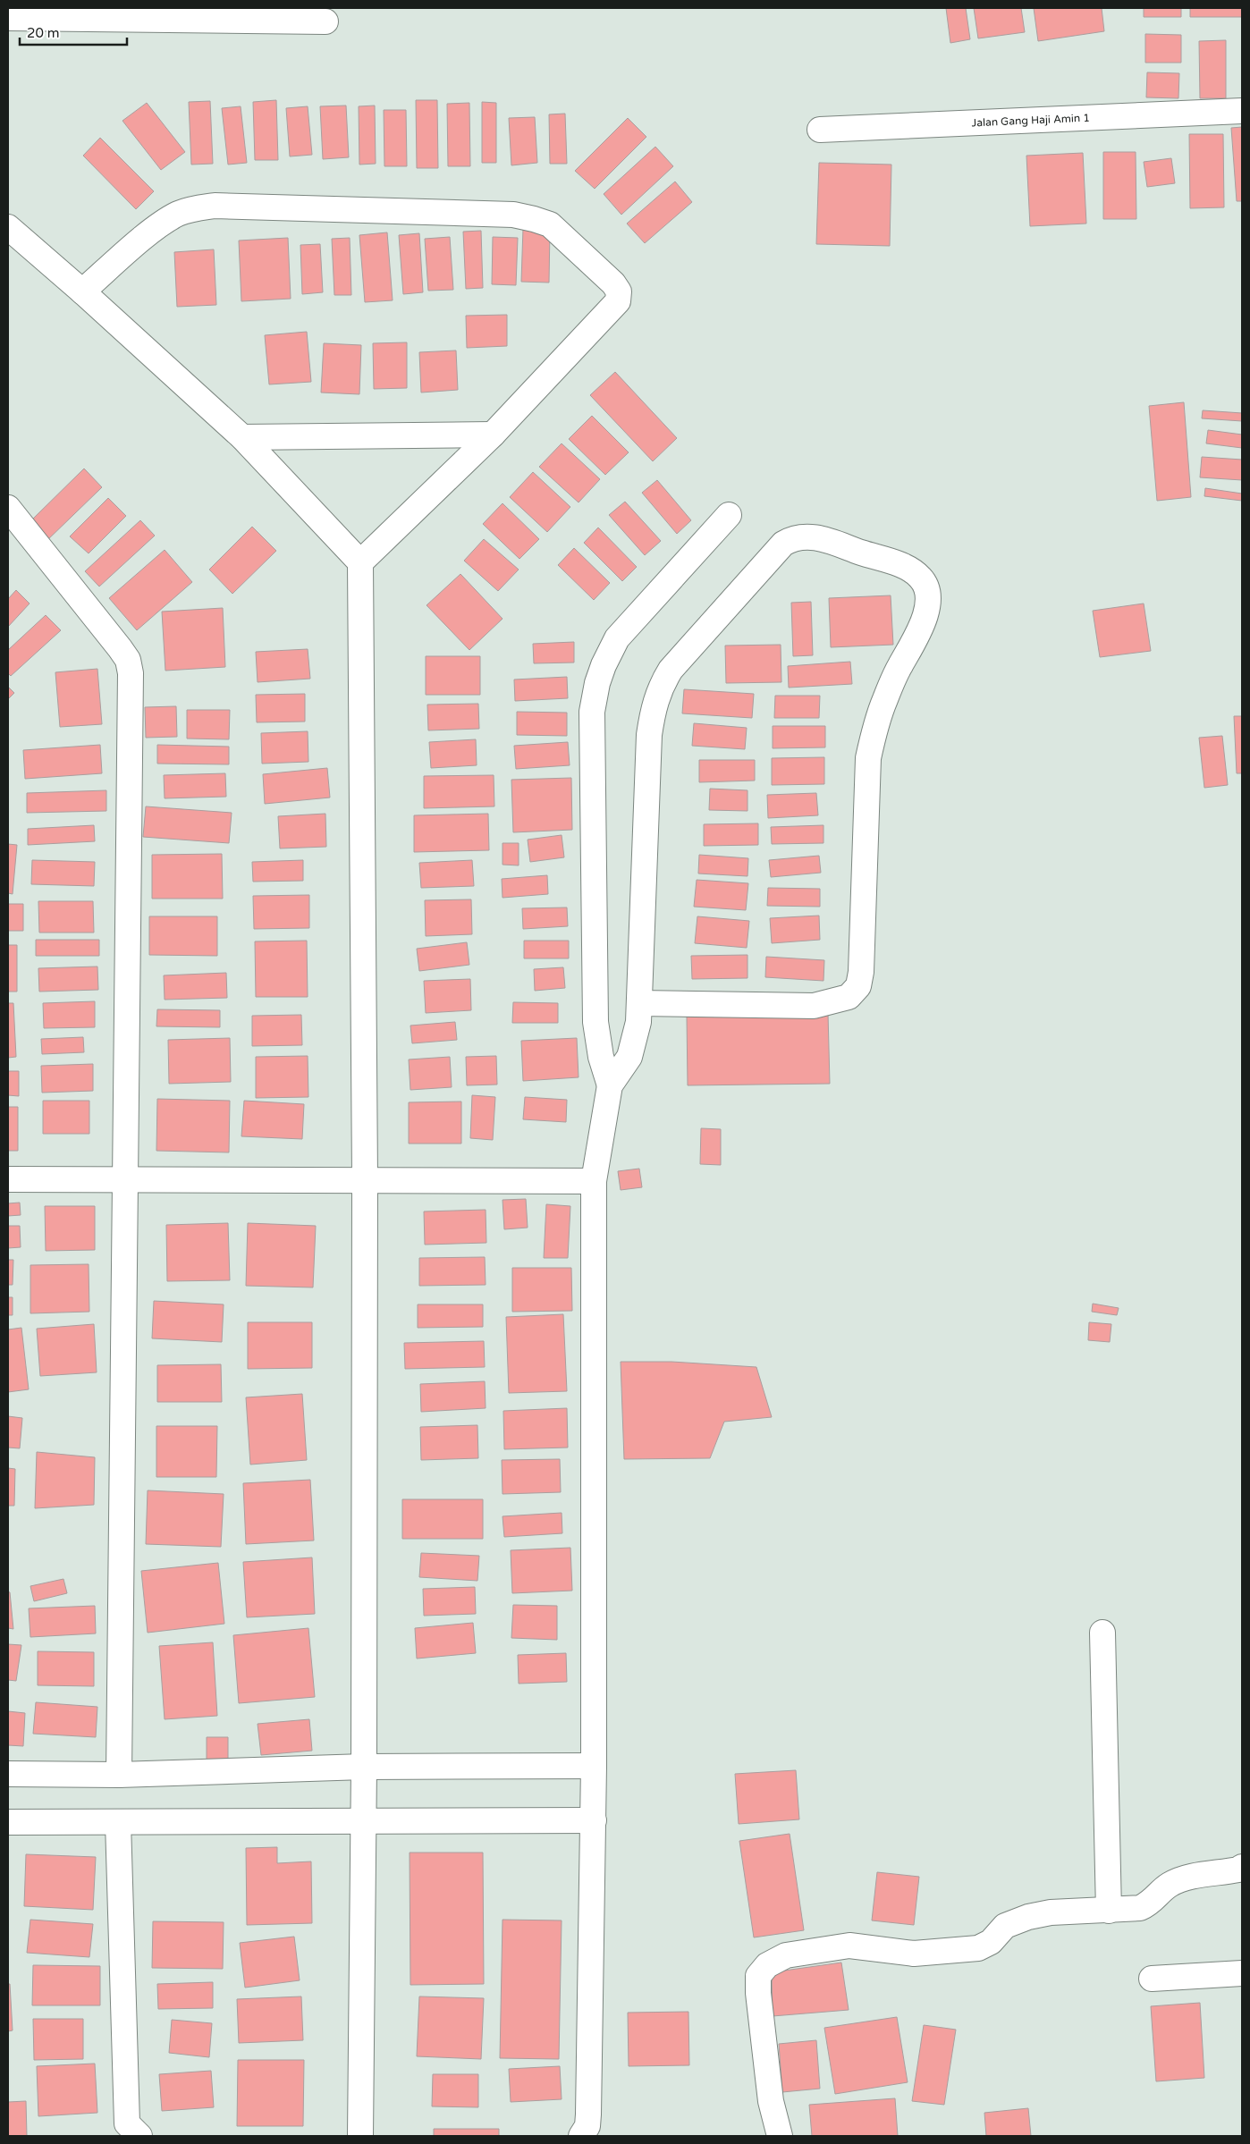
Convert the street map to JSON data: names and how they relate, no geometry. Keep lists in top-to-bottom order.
{
  "streets": {
    "street": ["Jalan Gang Haji Amin 1"]
  },
  "scale_bar": "20 m"
}
